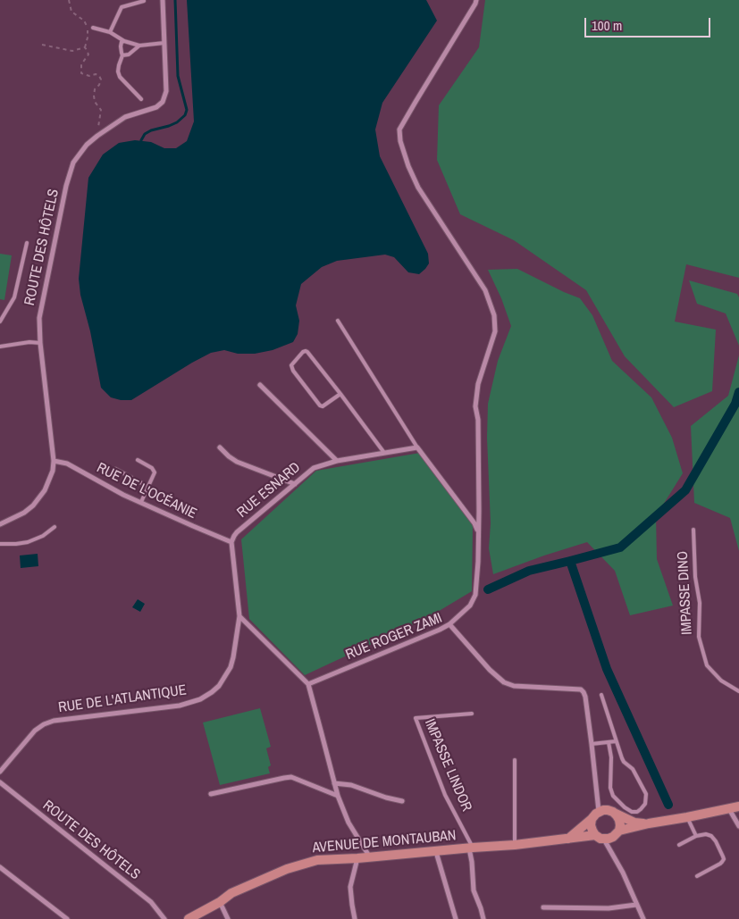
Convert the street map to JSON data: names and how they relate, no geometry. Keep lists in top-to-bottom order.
{
  "streets": {
    "main road": ["AVENUE DE MONTAUBAN"],
    "street": [
      "ROUTE DES HÔTELS",
      "RUE ESNARD",
      "RUE DE L'OCÉANIE",
      "RUE ROGER ZAMI",
      "RUE DE L'ATLANTIQUE"
    ],
    "lane": ["IMPASSE DINO", "IMPASSE LINDOR"]
  },
  "crossings": [
    ["ROUTE DES HÔTELS", "RUE DE L'OCÉANIE"],
    ["RUE ESNARD", "RUE DE L'OCÉANIE"],
    ["RUE ROGER ZAMI", "AVENUE DE MONTAUBAN"],
    ["IMPASSE LINDOR", "AVENUE DE MONTAUBAN"]
  ],
  "scale_bar": "100 m"
}
